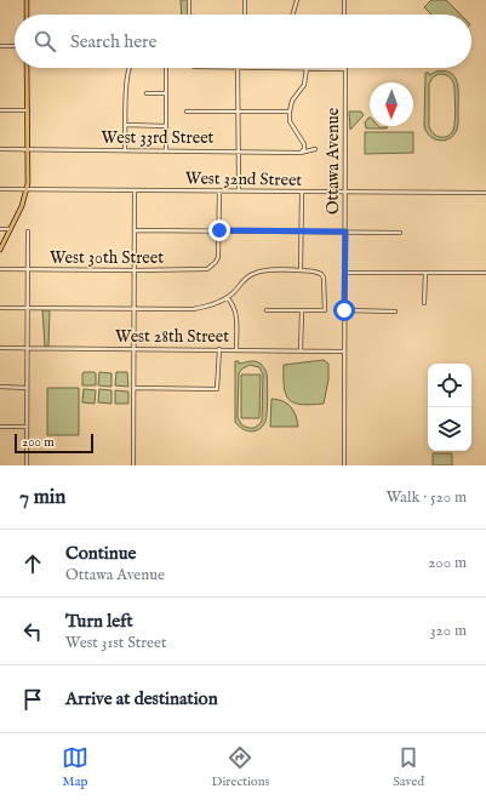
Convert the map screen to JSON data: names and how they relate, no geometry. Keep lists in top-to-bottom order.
{
  "streets": {
    "street": [
      "West 33rd Street",
      "Ottawa Avenue",
      "West 32nd Street",
      "West 30th Street",
      "West 28th Street"
    ]
  },
  "crossings": [
    ["Ottawa Avenue", "West 32nd Street"],
    ["Ottawa Avenue", "West 28th Street"]
  ],
  "scale_bar": "200 m",
  "north": "bottom",
  "page": {
    "search": "Search here",
    "scale": "200 m",
    "heading": ["7 min", "Walk · 520 m"],
    "list": [
      ["Continue", "Ottawa Avenue", "200 m"],
      ["Turn left", "West 31st Street", "320 m"],
      "Arrive at destination"
    ],
    "nav": ["Map", "Directions", "Saved"]
  }
}
